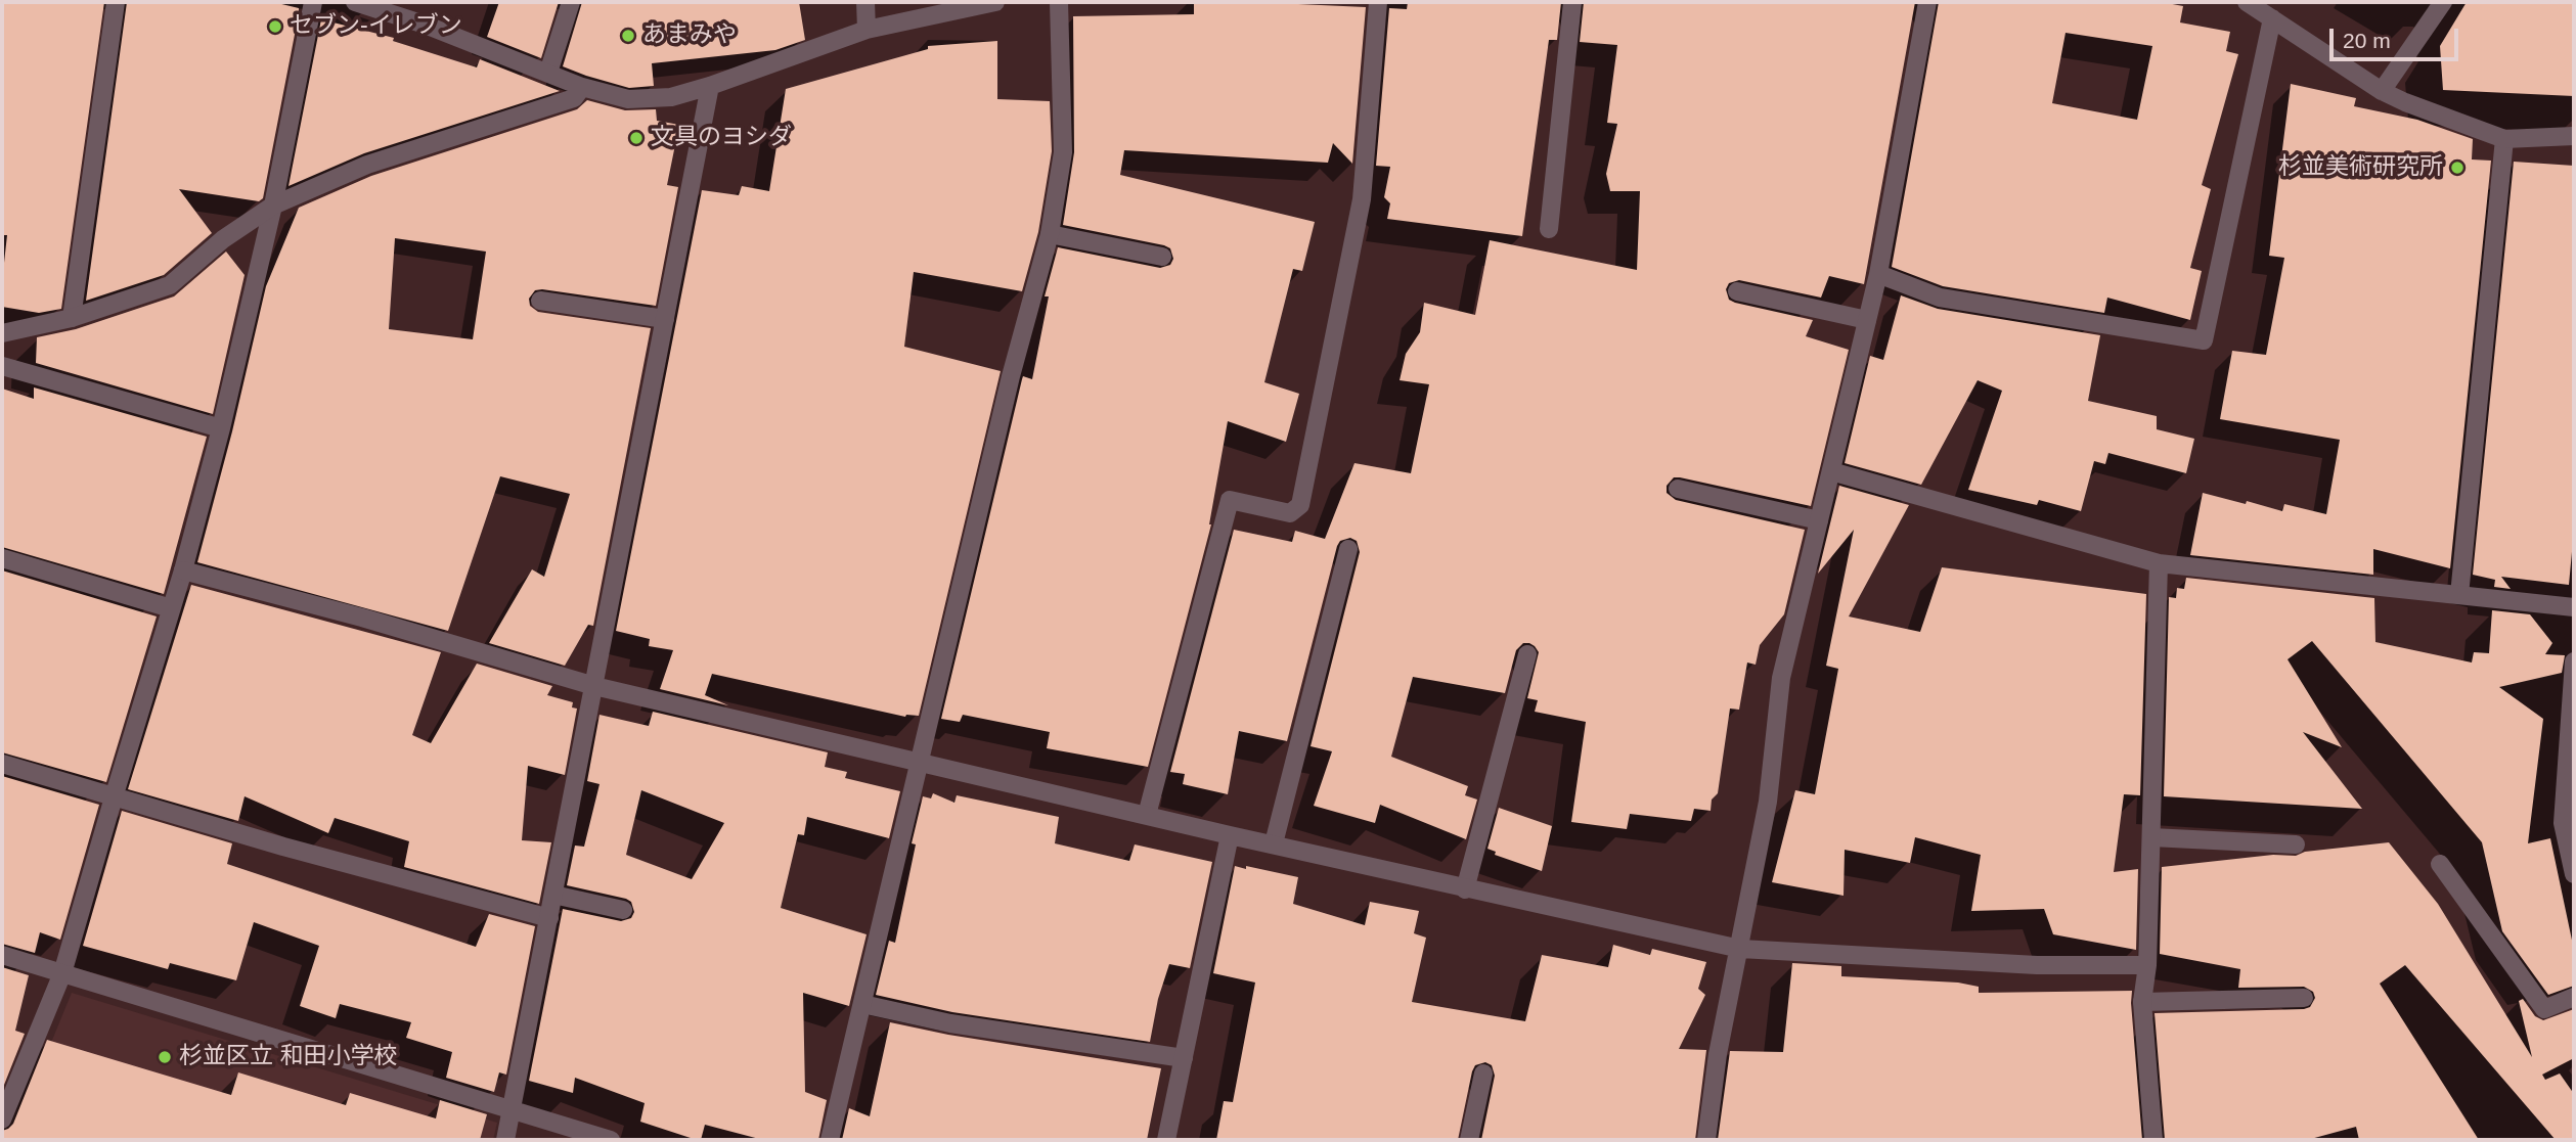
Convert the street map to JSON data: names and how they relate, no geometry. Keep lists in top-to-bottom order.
{
  "places": [
    "セブン-イレブン",
    "あまみや",
    "文具のヨシダ",
    "杉並美術研究所",
    "杉並区立 和田小学校"
  ],
  "scale_bar": "20 m"
}
